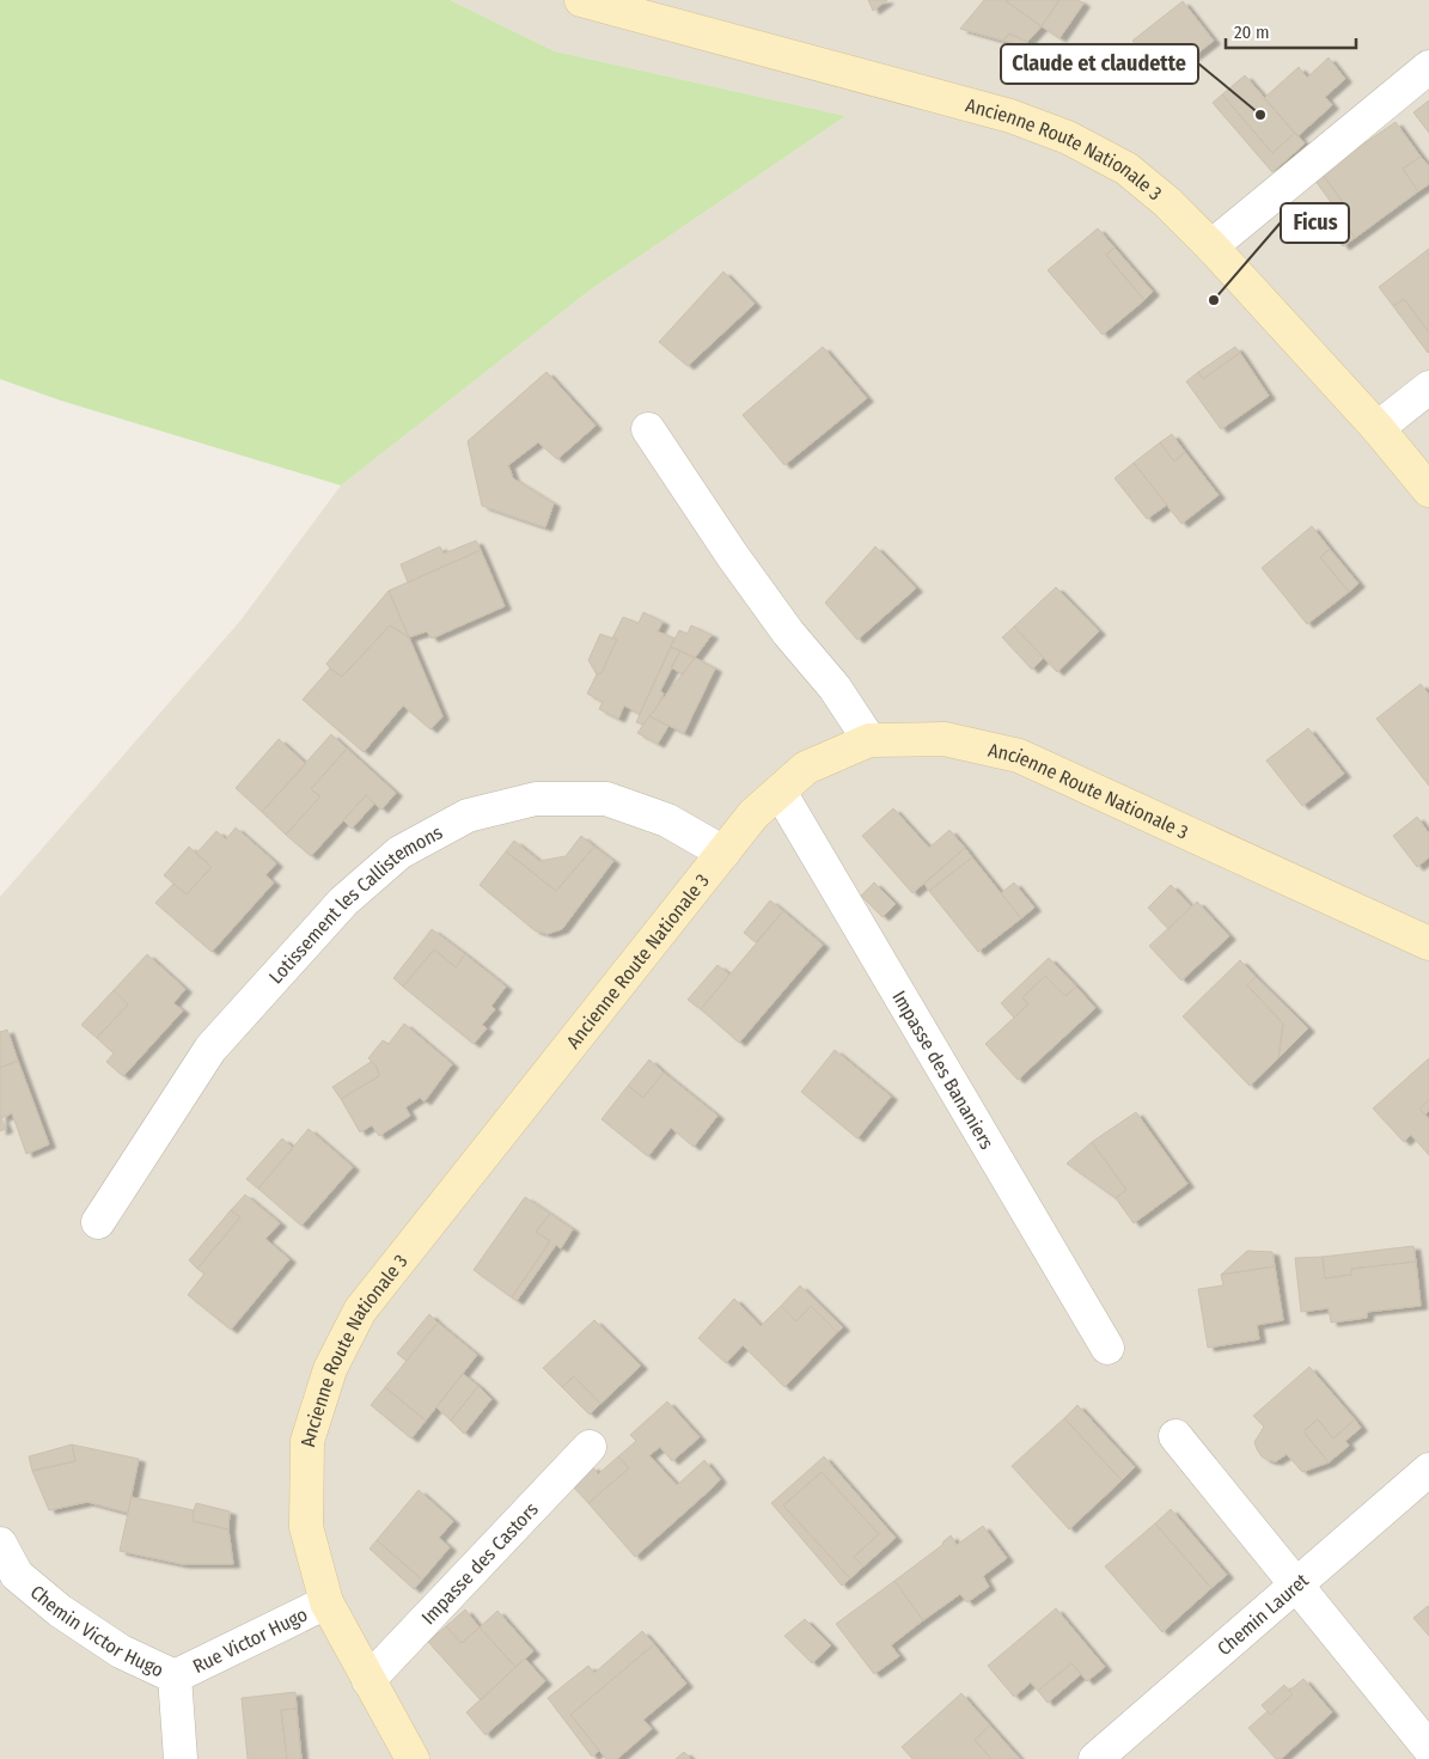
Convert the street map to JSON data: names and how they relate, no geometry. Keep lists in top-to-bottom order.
{
  "streets": {
    "main road": ["Ancienne Route Nationale 3"],
    "street": [
      "Lotissement les Callistemons",
      "Impasse des Bananiers",
      "Impasse des Castors",
      "Chemin Lauret",
      "Chemin Victor Hugo",
      "Rue Victor Hugo"
    ]
  },
  "crossings": [
    ["Ancienne Route Nationale 3", "Lotissement les Callistemons"],
    ["Ancienne Route Nationale 3", "Impasse des Bananiers"],
    ["Ancienne Route Nationale 3", "Impasse des Castors"],
    ["Ancienne Route Nationale 3", "Rue Victor Hugo"],
    ["Chemin Victor Hugo", "Rue Victor Hugo"]
  ],
  "places": ["Claude et claudette", "Ficus"],
  "scale_bar": "20 m"
}
